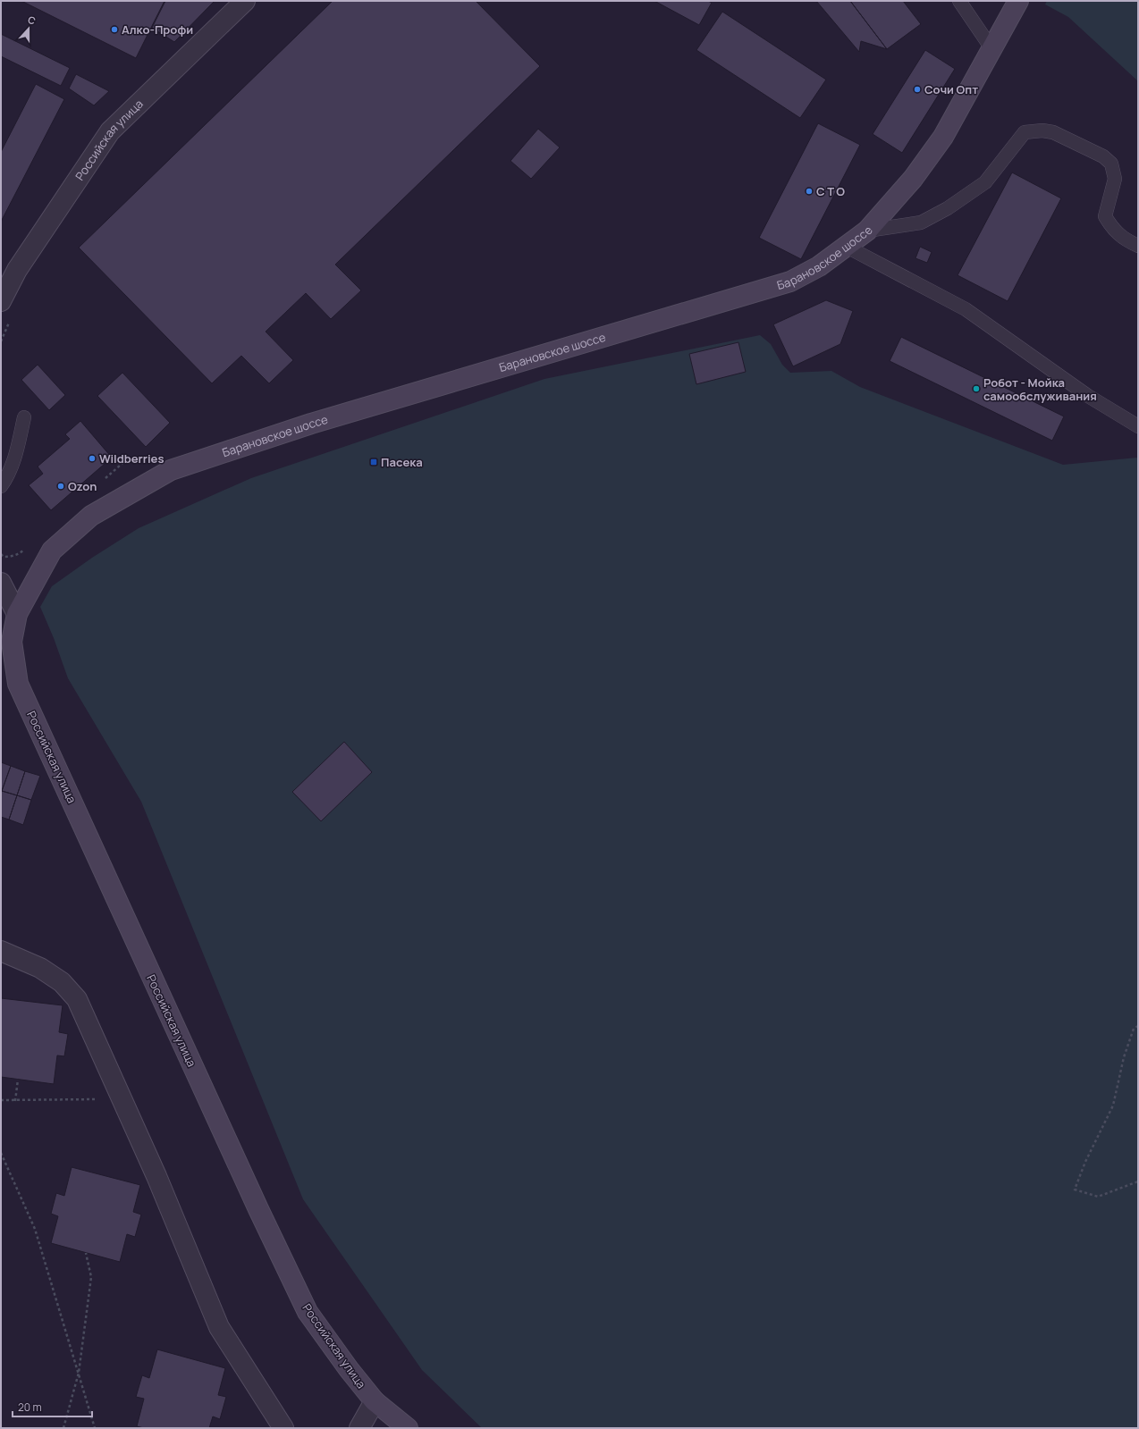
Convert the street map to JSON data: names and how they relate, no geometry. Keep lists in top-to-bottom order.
{
  "streets": {
    "main road": ["Российская улица", "Барановское шоссе"]
  },
  "crossings": [
    ["Российская улица", "Барановское шоссе"]
  ],
  "places": {
    "other": [
      "Алко-Профи",
      "Сочи Опт",
      "С Т О",
      "Робот - Мойка самообслуживания",
      "Wildberries",
      "Ozon"
    ],
    "transit": ["Пасека"]
  },
  "scale_bar": "20 m",
  "north": "top"
}
